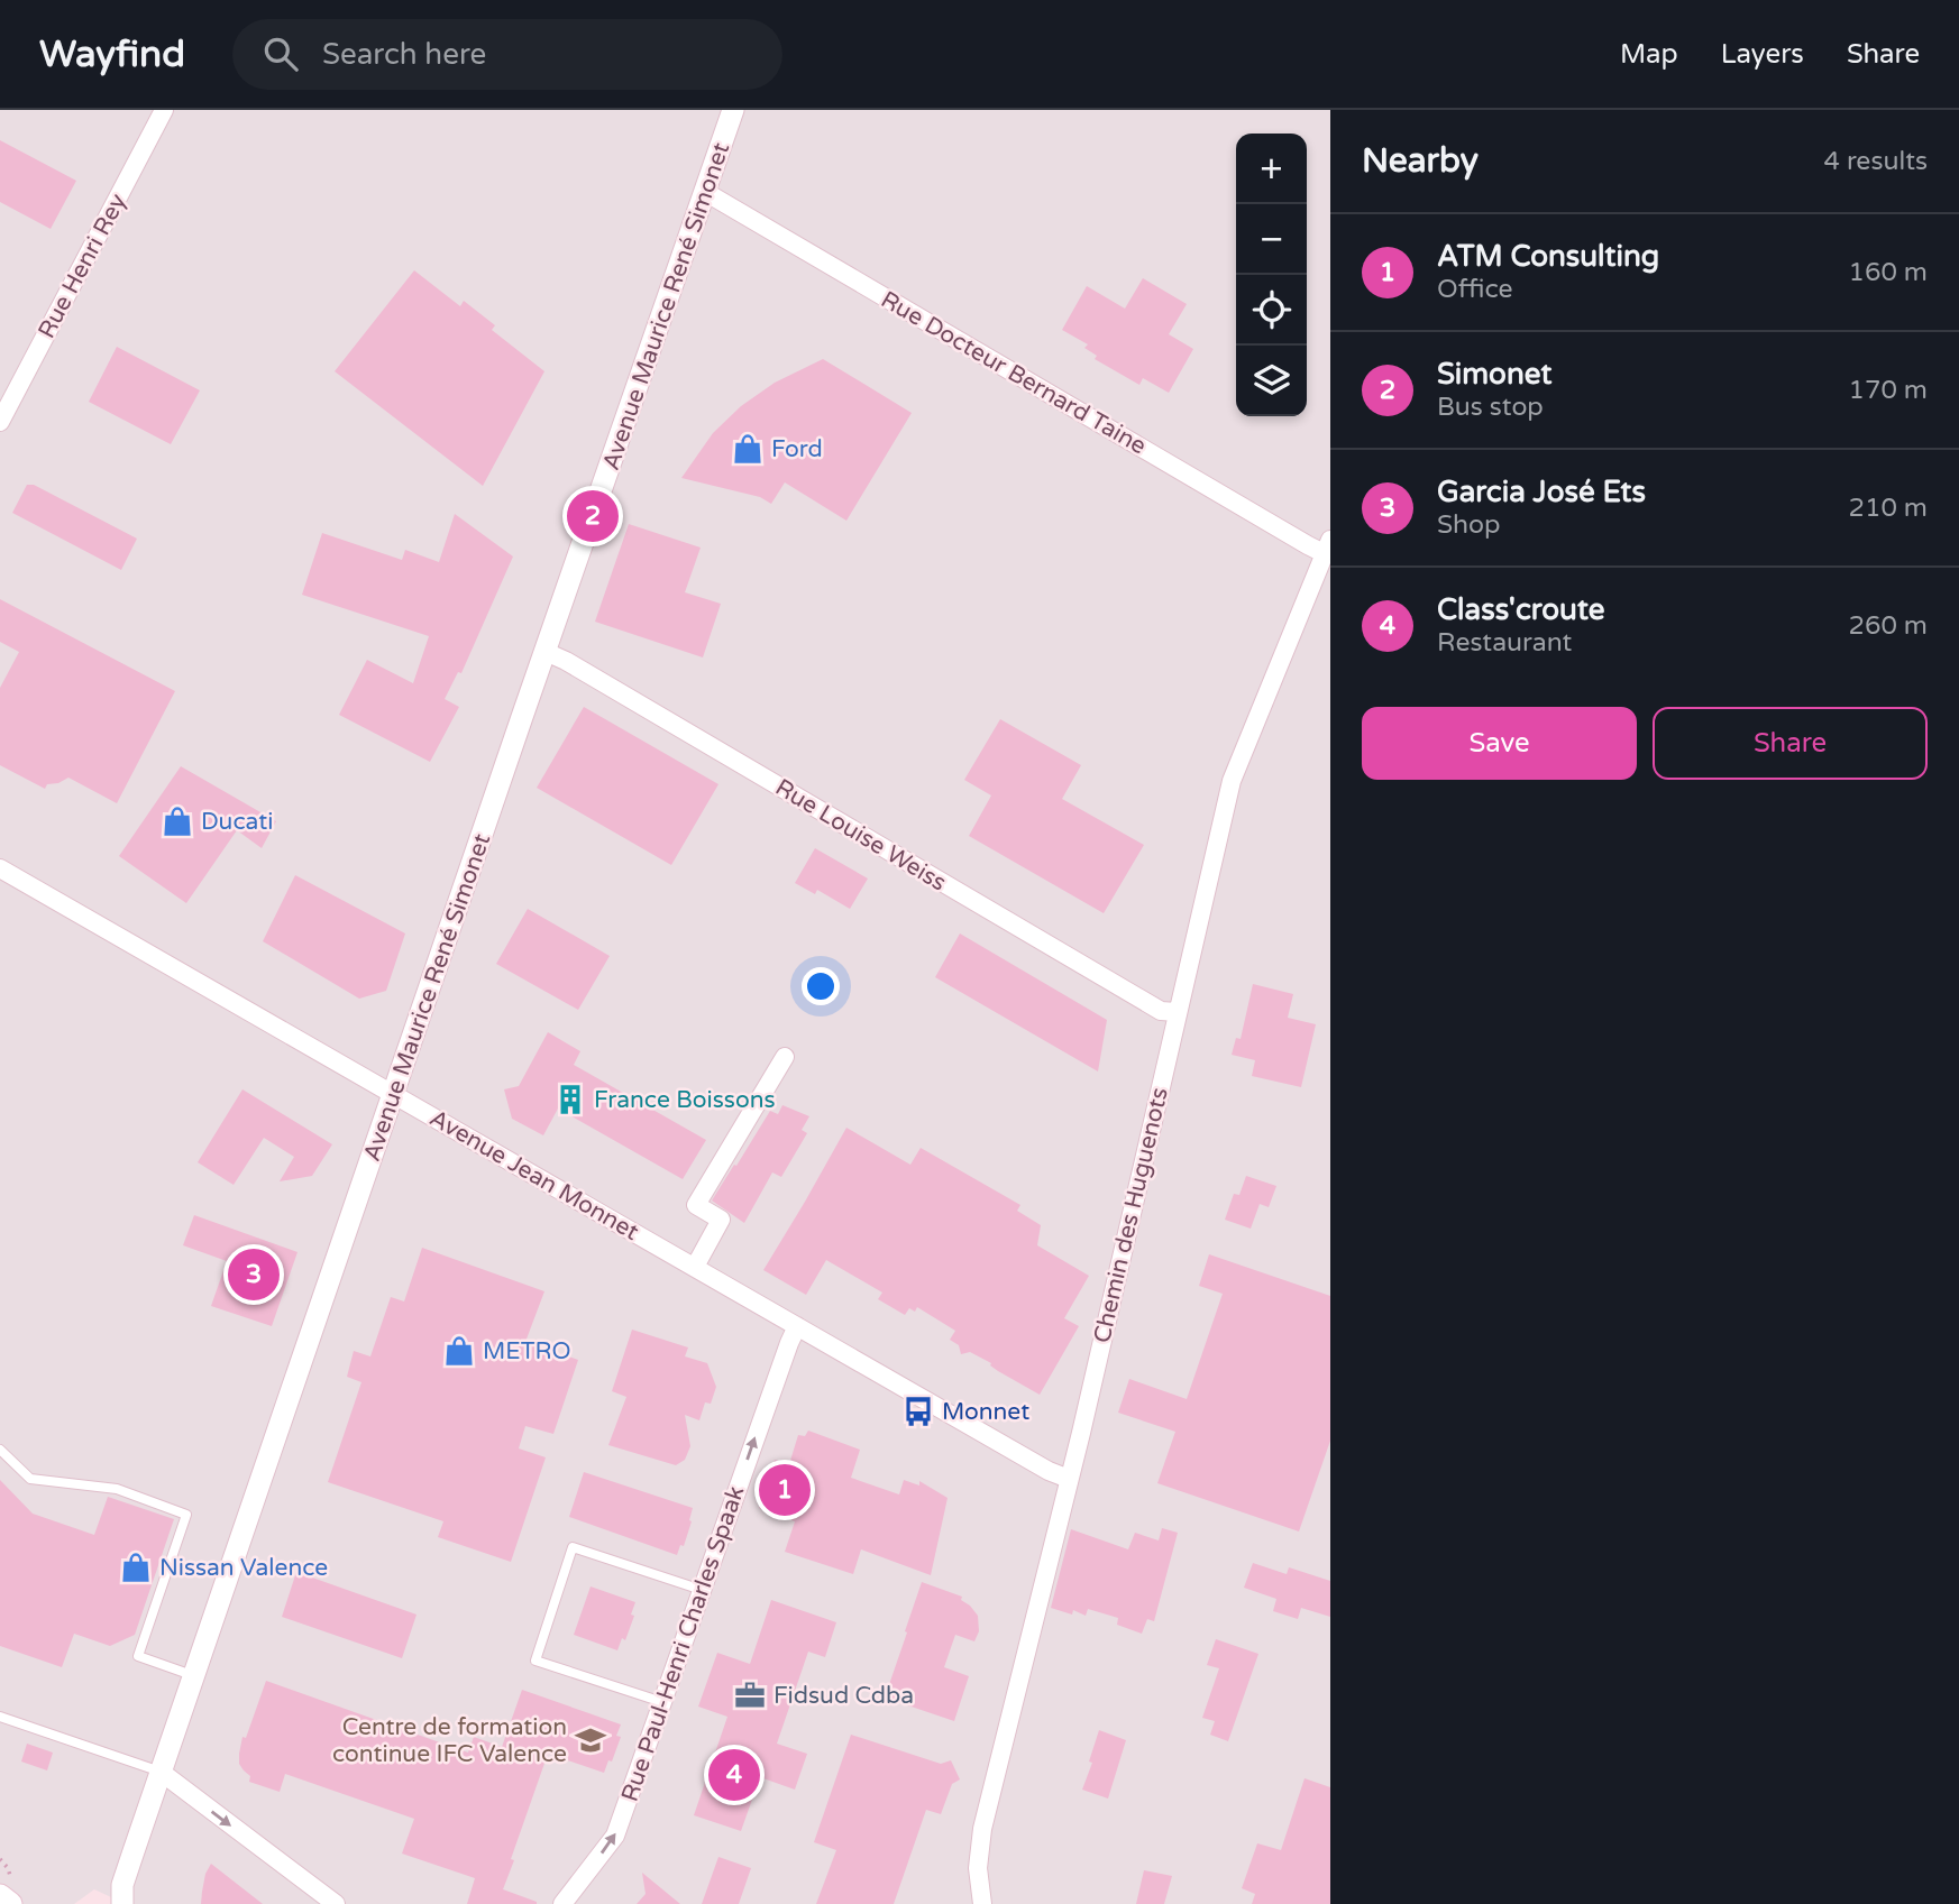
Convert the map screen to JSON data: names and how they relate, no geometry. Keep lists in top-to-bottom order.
{
  "streets": {
    "street": [
      "Rue Henri Rey",
      "Avenue Maurice René Simonet",
      "Rue Docteur Bernard Taine",
      "Rue Louise Weiss",
      "Avenue Jean Monnet",
      "Chemin des Huguenots",
      "Rue Paul-Henri Charles Spaak"
    ]
  },
  "crossings": [
    ["Avenue Maurice René Simonet", "Rue Docteur Bernard Taine"],
    ["Avenue Maurice René Simonet", "Rue Louise Weiss"],
    ["Avenue Maurice René Simonet", "Avenue Jean Monnet"],
    ["Rue Docteur Bernard Taine", "Chemin des Huguenots"],
    ["Rue Louise Weiss", "Chemin des Huguenots"],
    ["Avenue Jean Monnet", "Chemin des Huguenots"],
    ["Avenue Jean Monnet", "Rue Paul-Henri Charles Spaak"]
  ],
  "one_way": ["Rue Paul-Henri Charles Spaak"],
  "places": {
    "shop": [
      "Ford",
      "Ducati",
      "METRO",
      "Nissan Valence"
    ],
    "building": ["France Boissons"],
    "bus stop": ["Monnet"],
    "office": ["Fidsud Cdba"],
    "school or university": ["Centre de formation continue IFC Valence"]
  },
  "page": {
    "header": "Wayfind",
    "search": "Search here",
    "nav": ["Map", "Layers", "Share"],
    "heading": ["Nearby", "4 results"],
    "map_buttons": ["+", "−"],
    "list": [
      {
        "mark": "1",
        "name": "ATM Consulting",
        "note": "Office",
        "value": "160 m"
      },
      {
        "mark": "2",
        "name": "Simonet",
        "note": "Bus stop",
        "value": "170 m"
      },
      {
        "mark": "3",
        "name": "Garcia José Ets",
        "note": "Shop",
        "value": "210 m"
      },
      {
        "mark": "4",
        "name": "Class'croute",
        "note": "Restaurant",
        "value": "260 m"
      }
    ],
    "pins": [
      "2",
      "3",
      "1",
      "4"
    ],
    "buttons": ["Save", "Share"]
  }
}
